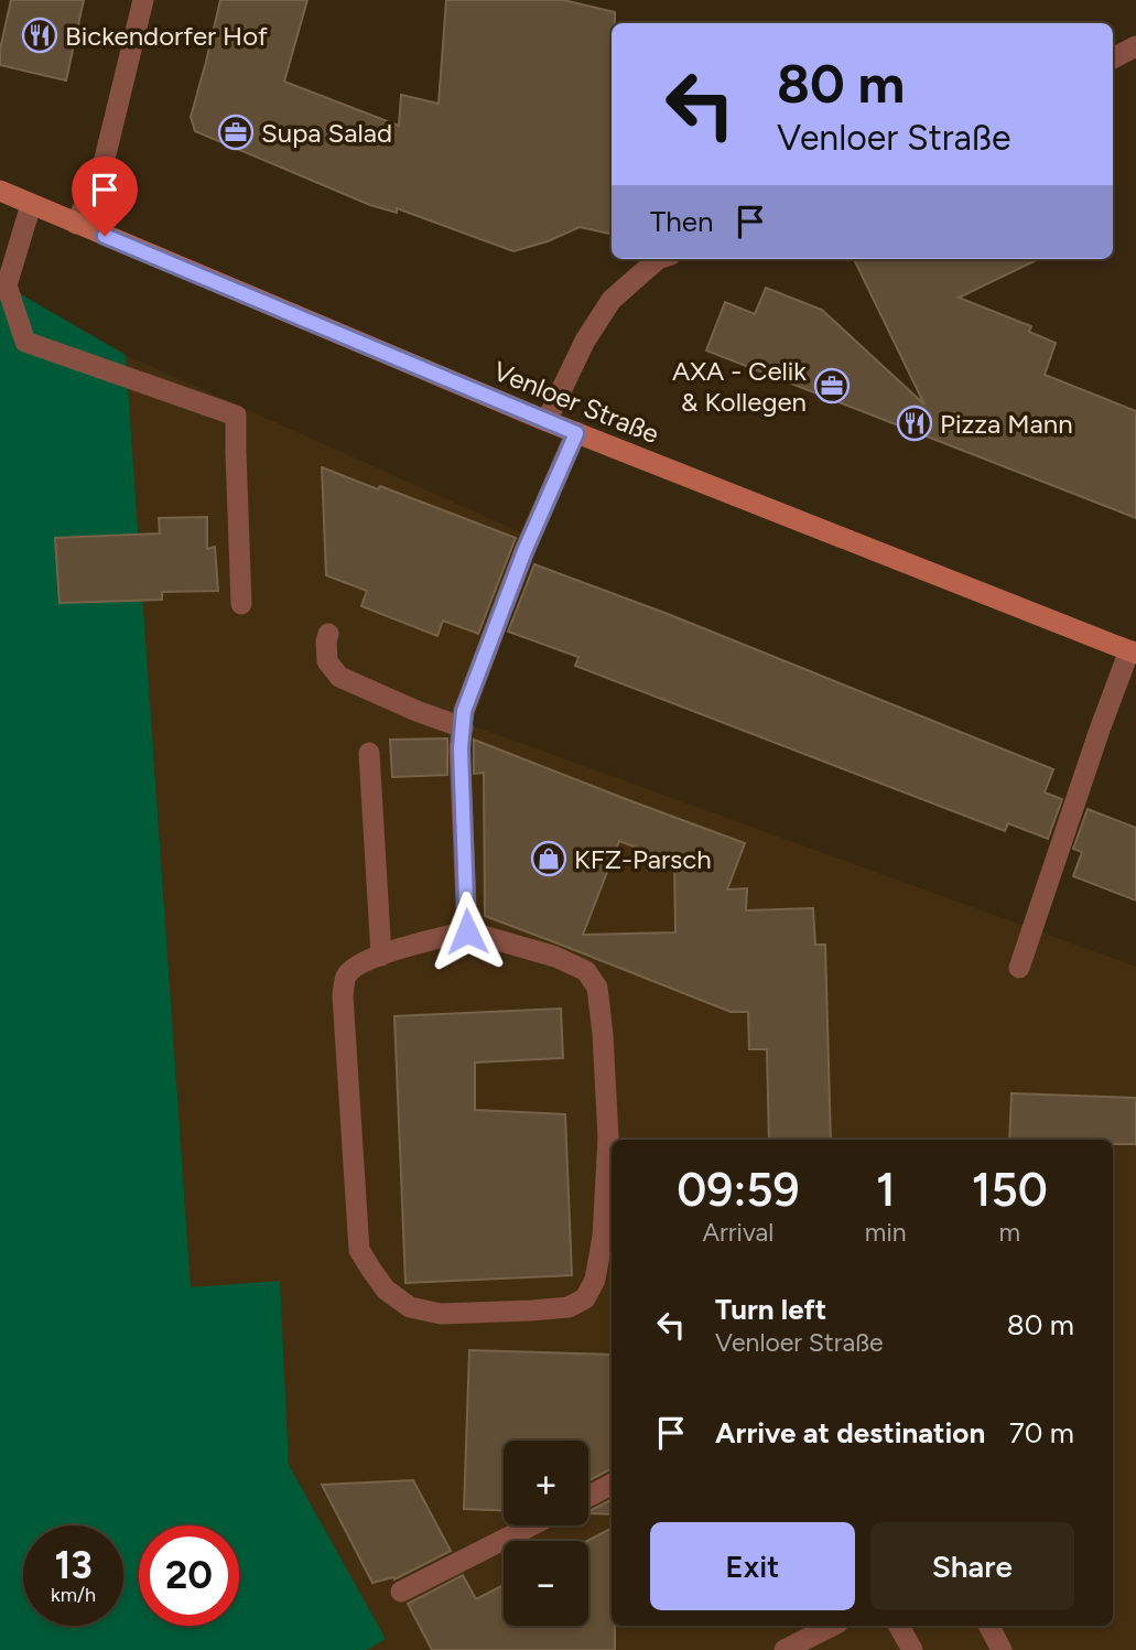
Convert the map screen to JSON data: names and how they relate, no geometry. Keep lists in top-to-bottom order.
{
  "streets": {
    "main road": ["Venloer Straße"]
  },
  "places": {
    "restaurant": ["Bickendorfer Hof", "Pizza Mann"],
    "office": ["Supa Salad", "AXA - Celik & Kollegen"],
    "shop": ["KFZ-Parsch"]
  },
  "page": {
    "turn": ["80 m", "Venloer Straße"],
    "then": "Then",
    "eta": [
      "09:59",
      "Arrival",
      "1",
      "min",
      "150",
      "m"
    ],
    "list": [
      {
        "name": "Turn left",
        "note": "Venloer Straße",
        "value": "80 m"
      },
      {
        "name": "Arrive at destination",
        "value": "70 m"
      }
    ],
    "map_buttons": ["+", "−"],
    "buttons": ["Exit", "Share"],
    "speed": "13 km/h",
    "limit": "20"
  }
}
